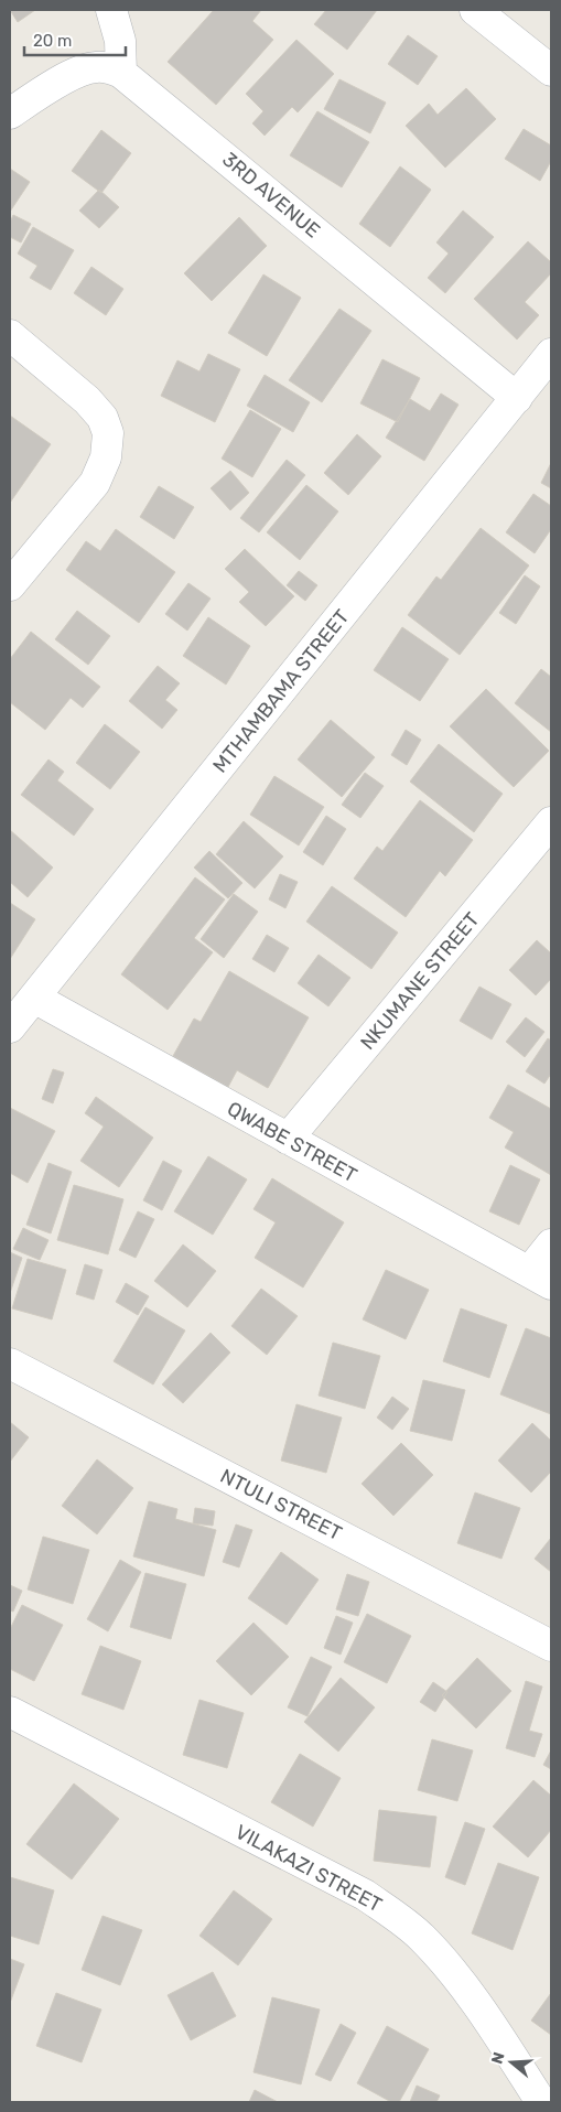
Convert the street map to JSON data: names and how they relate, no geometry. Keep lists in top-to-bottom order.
{
  "streets": {
    "street": [
      "3RD AVENUE",
      "MTHAMBAMA STREET",
      "NKUMANE STREET",
      "QWABE STREET",
      "NTULI STREET",
      "VILAKAZI STREET"
    ]
  },
  "crossings": [
    ["3RD AVENUE", "MTHAMBAMA STREET"],
    ["MTHAMBAMA STREET", "QWABE STREET"],
    ["NKUMANE STREET", "QWABE STREET"]
  ],
  "scale_bar": "20 m",
  "north": "left"
}
